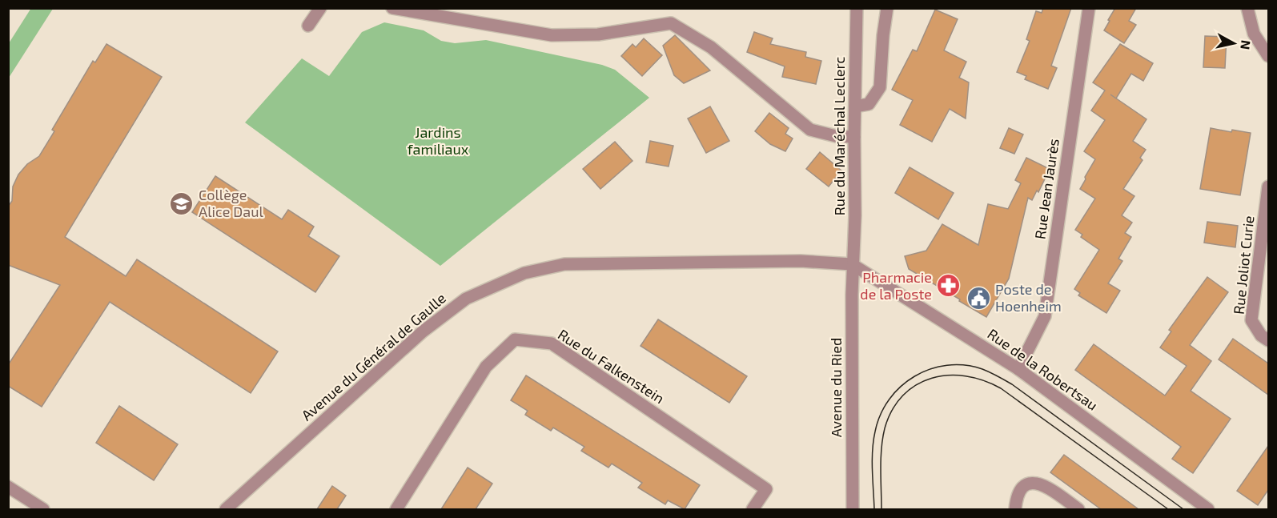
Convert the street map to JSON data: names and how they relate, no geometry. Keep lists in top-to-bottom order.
{
  "streets": {
    "street": [
      "Rue du Maréchal Leclerc",
      "Rue Jean Jaurès",
      "Rue Joliot Curie",
      "Avenue du Général de Gaulle",
      "Rue du Falkenstein",
      "Rue de la Robertsau",
      "Avenue du Ried"
    ]
  },
  "crossings": [
    ["Rue du Maréchal Leclerc", "Avenue du Général de Gaulle"],
    ["Rue du Maréchal Leclerc", "Rue de la Robertsau"],
    ["Rue du Maréchal Leclerc", "Avenue du Ried"],
    ["Rue Jean Jaurès", "Rue de la Robertsau"],
    ["Avenue du Général de Gaulle", "Rue de la Robertsau"],
    ["Avenue du Général de Gaulle", "Avenue du Ried"],
    ["Rue de la Robertsau", "Avenue du Ried"]
  ],
  "parks": ["Jardins familiaux"],
  "places": {
    "school or university": ["Collège Alice Daul"],
    "pharmacy": ["Pharmacie de la Poste"],
    "public building": ["Poste de Hoenheim"]
  },
  "north": "right"
}
